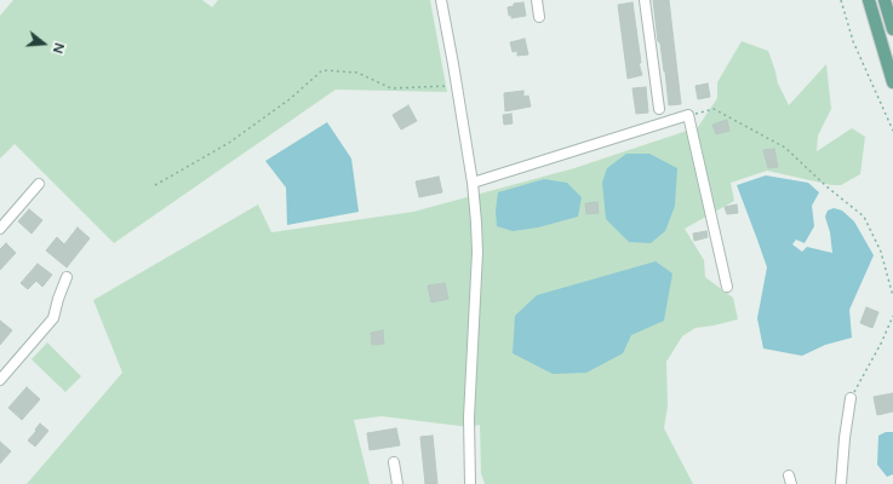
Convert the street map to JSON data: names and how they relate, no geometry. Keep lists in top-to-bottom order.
{
  "north": "right"
}
